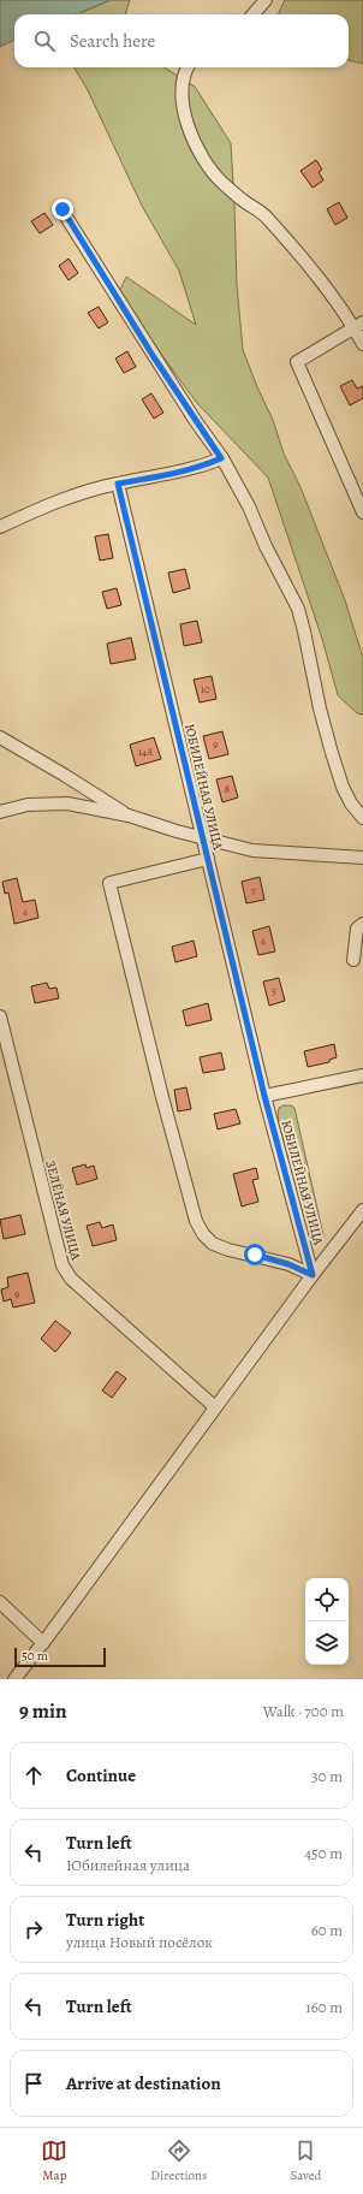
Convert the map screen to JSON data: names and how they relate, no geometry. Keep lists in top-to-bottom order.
{
  "streets": {
    "street": ["ЮБИЛЕЙНАЯ УЛИЦА", "ЗЕЛЁНАЯ УЛИЦА"]
  },
  "house_numbers": [
    "10",
    "9",
    "14А",
    "8",
    "7",
    "6",
    "6",
    "5",
    "9"
  ],
  "scale_bar": "50 m",
  "page": {
    "search": "Search here",
    "scale": "50 m",
    "heading": ["9 min", "Walk · 700 m"],
    "list": [
      ["Continue", "30 m"],
      ["Turn left", "Юбилейная улица", "450 m"],
      ["Turn right", "улица Новый посёлок", "60 m"],
      ["Turn left", "160 m"],
      "Arrive at destination"
    ],
    "nav": ["Map", "Directions", "Saved"]
  }
}
